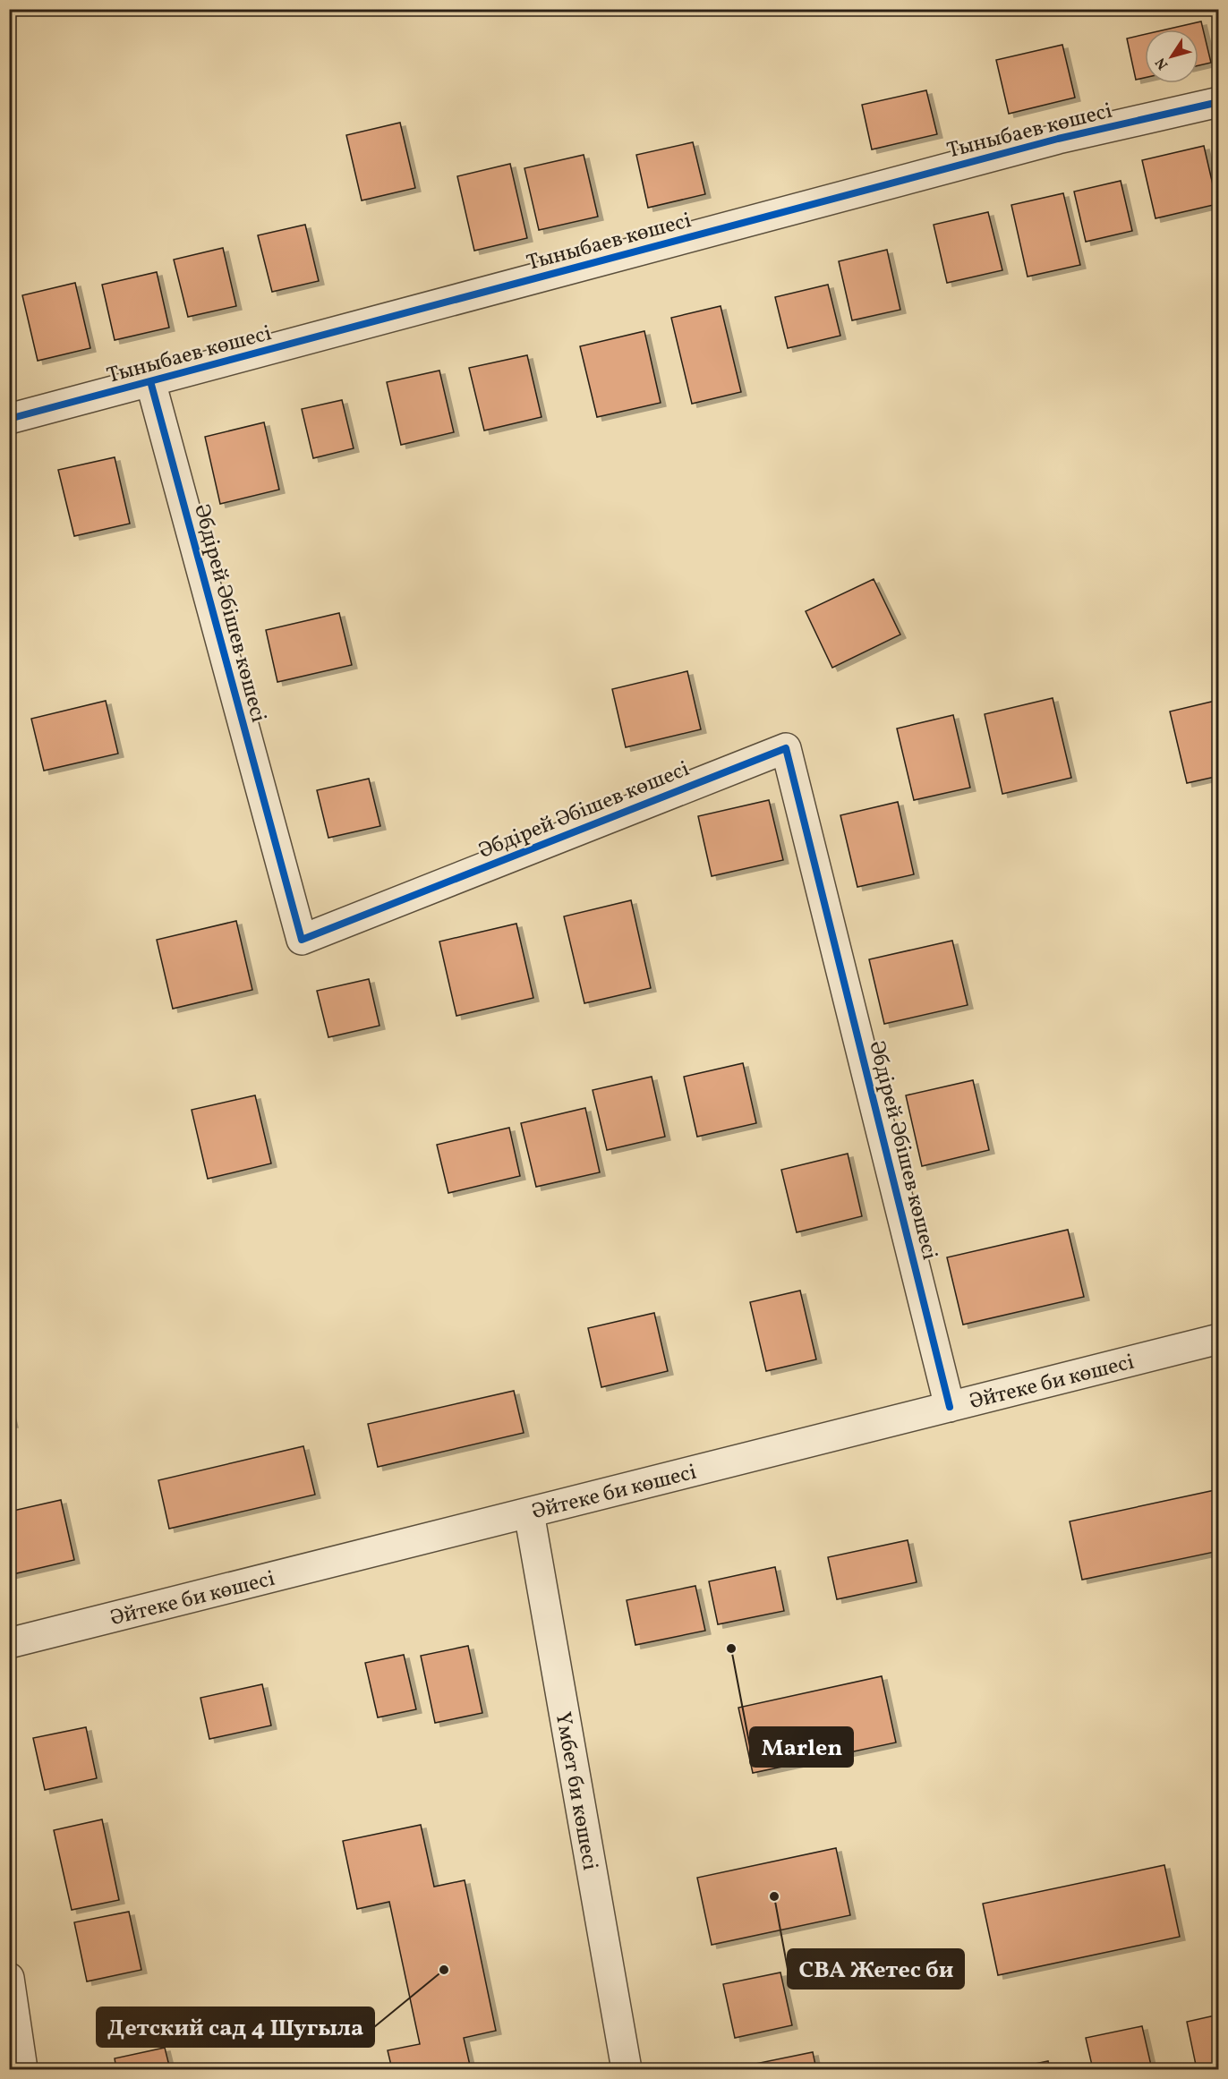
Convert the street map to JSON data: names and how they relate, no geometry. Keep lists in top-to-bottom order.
{
  "streets": {
    "street": [
      "Тыныбаев көшесі",
      "Әбдірей Әбішев көшесі",
      "Әйтеке би көшесі",
      "Үмбет би көшесі"
    ]
  },
  "crossings": [
    ["Тыныбаев көшесі", "Әбдірей Әбішев көшесі"],
    ["Әбдірей Әбішев көшесі", "Әйтеке би көшесі"],
    ["Әйтеке би көшесі", "Үмбет би көшесі"]
  ],
  "places": ["Marlen", "СВА Жетес би", "Детский сад 4 Шугыла"],
  "north": "bottom left"
}
